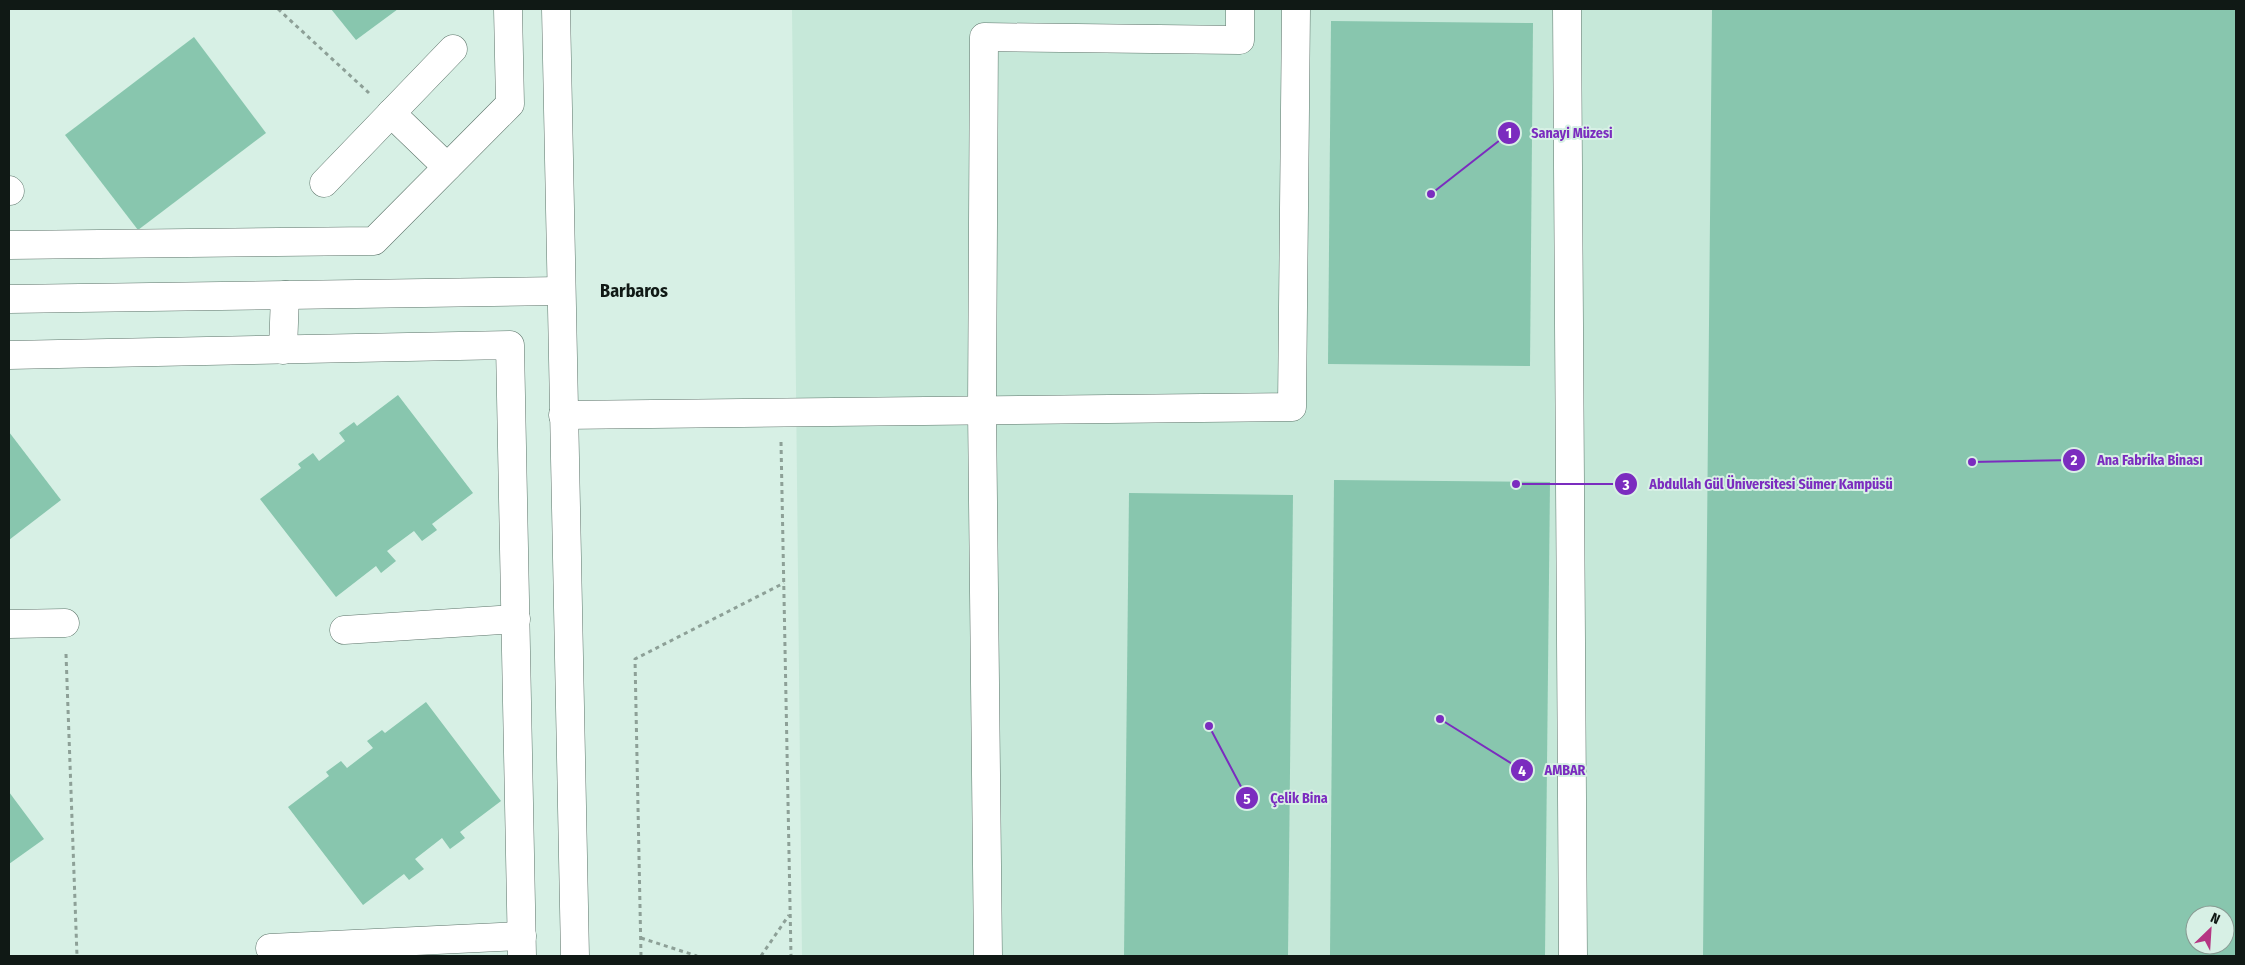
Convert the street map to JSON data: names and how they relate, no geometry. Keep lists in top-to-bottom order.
{
  "districts": ["Barbaros"],
  "places": [
    "Sanayi Müzesi",
    "Ana Fabrika Binası",
    "Abdullah Gül Üniversitesi Sümer Kampüsü",
    "AMBAR",
    "Çelik Bina"
  ],
  "north": "top right"
}
